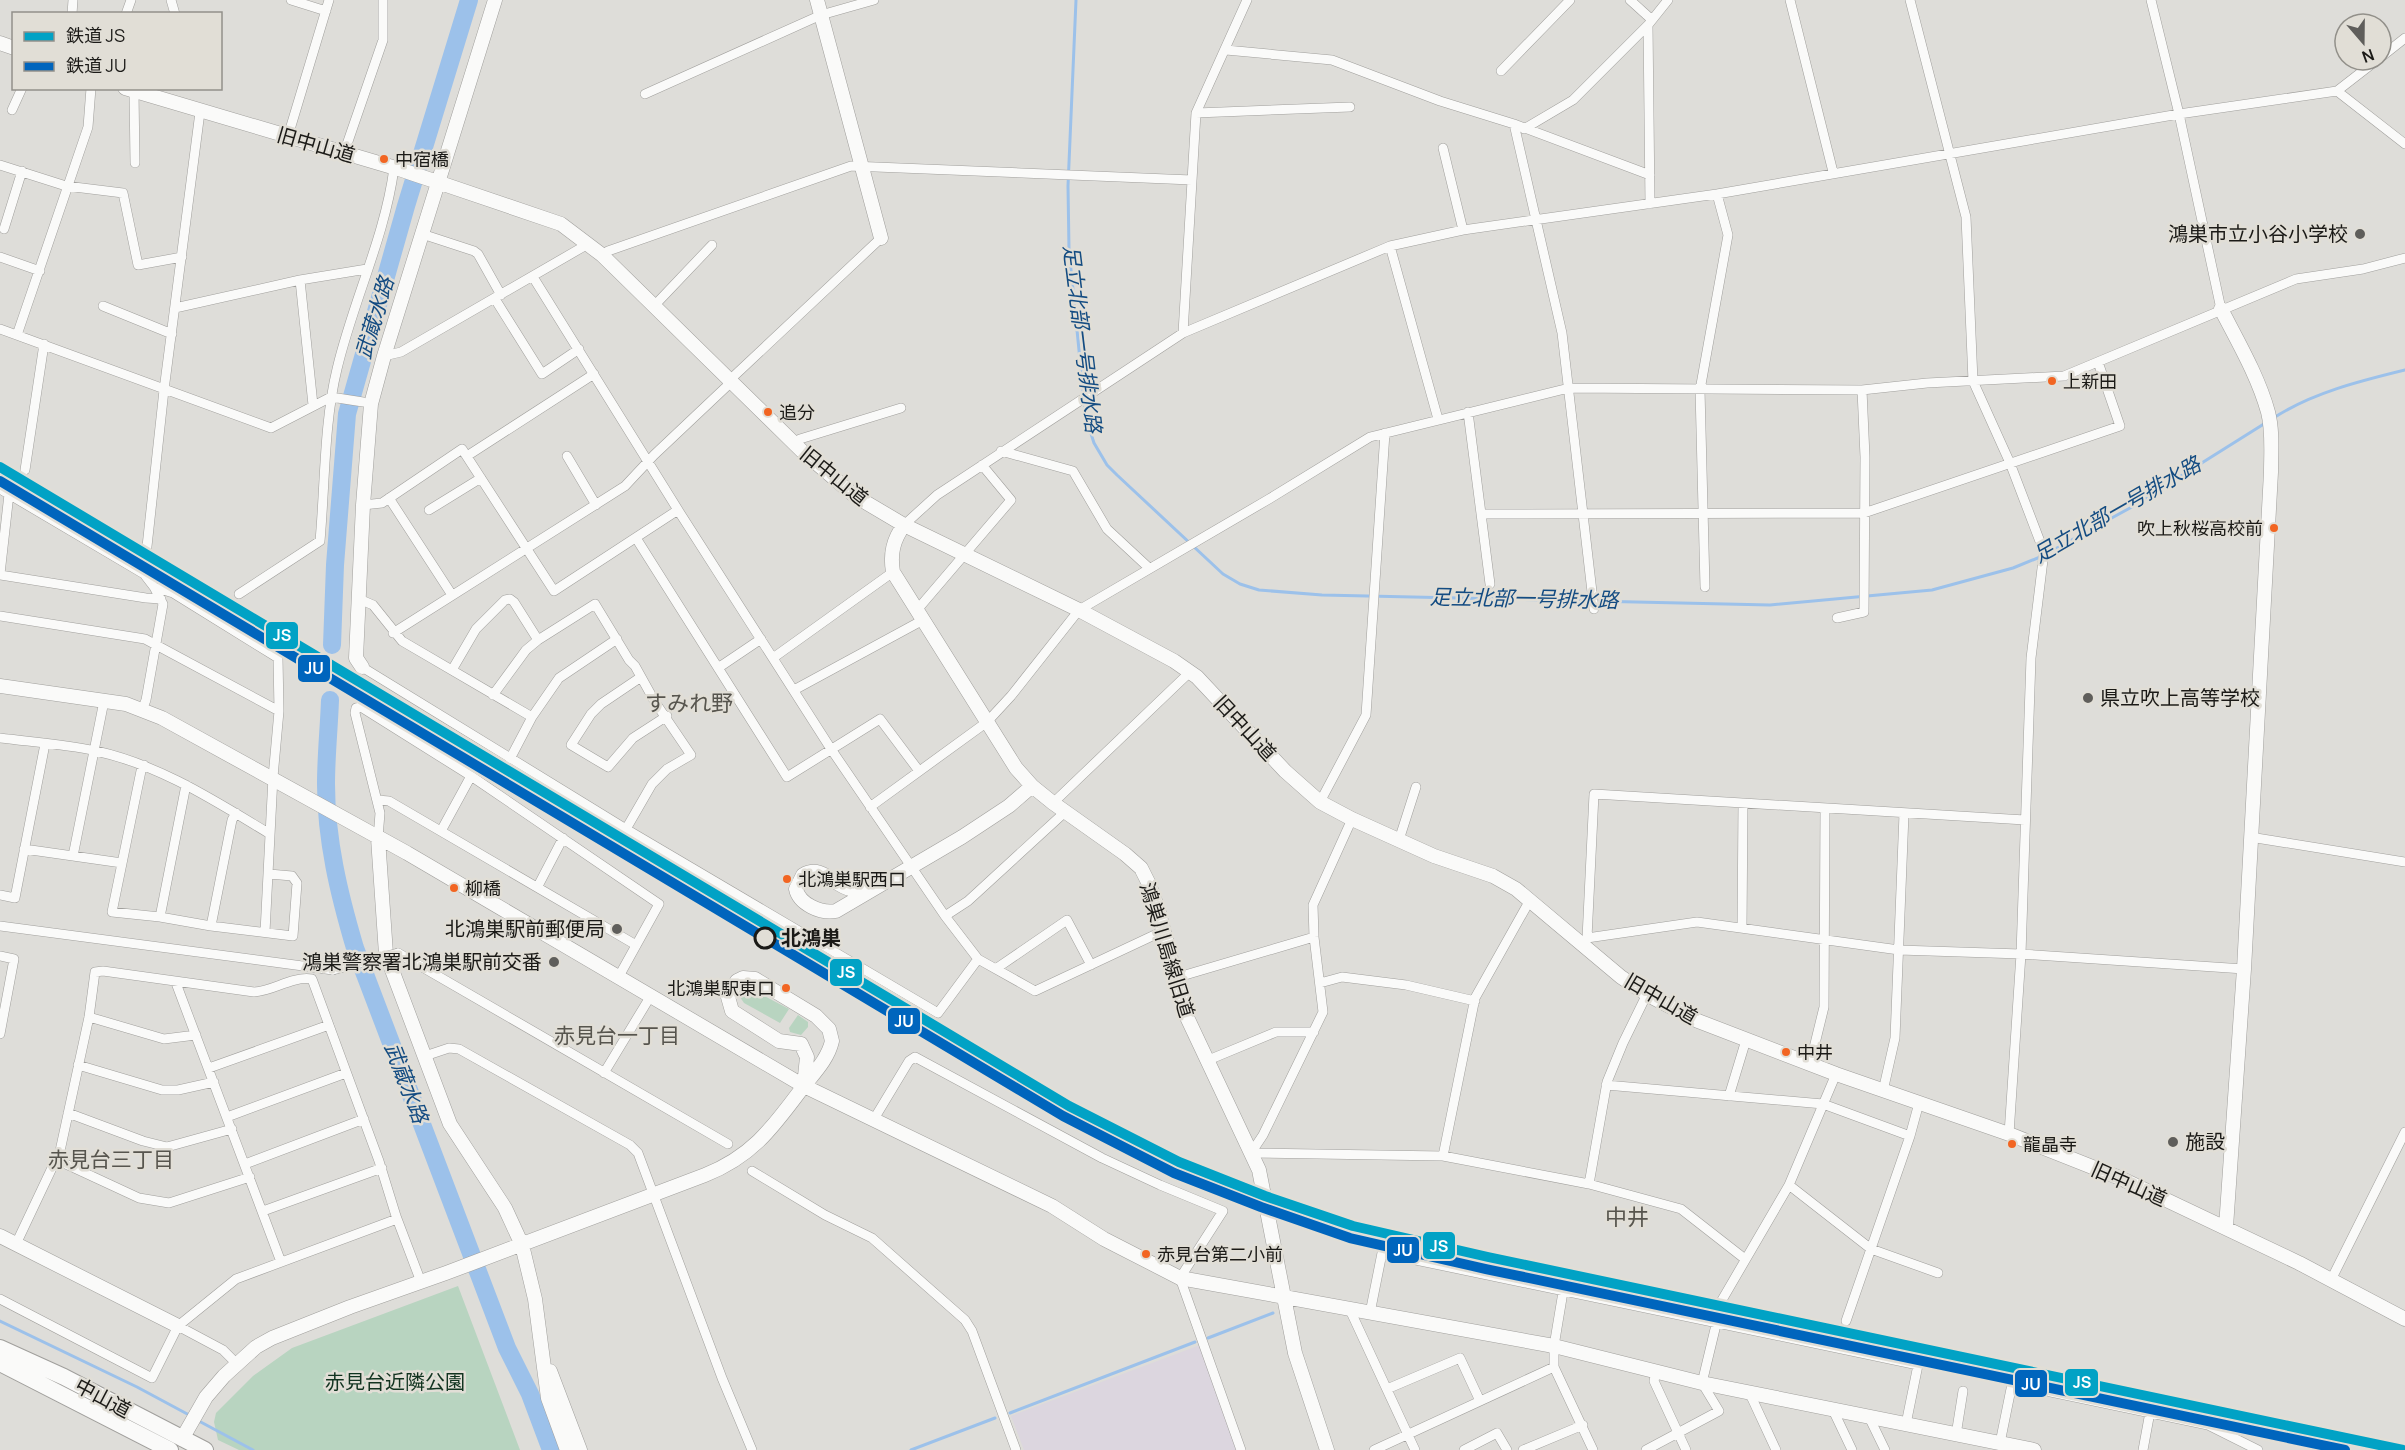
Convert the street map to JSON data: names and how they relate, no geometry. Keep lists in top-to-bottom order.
{
  "streets": {
    "highway": ["中山道"],
    "street": ["旧中山道", "鴻巣川島線旧道"]
  },
  "districts": [
    "すみれ野",
    "赤見台一丁目",
    "赤見台三丁目",
    "中井"
  ],
  "water": ["武蔵水路", "足立北部一号排水路"],
  "parks": ["赤見台近隣公園"],
  "places": [
    "中宿橋",
    "鴻巣市立小谷小学校",
    "上新田",
    "追分",
    "吹上秋桜高校前",
    "県立吹上高等学校",
    "北鴻巣駅西口",
    "柳橋",
    "北鴻巣駅前郵便局",
    "北鴻巣",
    "鴻巣警察署北鴻巣駅前交番",
    "北鴻巣駅東口",
    "中井",
    "施設",
    "龍晶寺",
    "赤見台第二小前"
  ],
  "lines": ["rail line JS", "rail line JU"],
  "legend": ["鉄道 JS", "鉄道 JU"],
  "north": "bottom"
}
